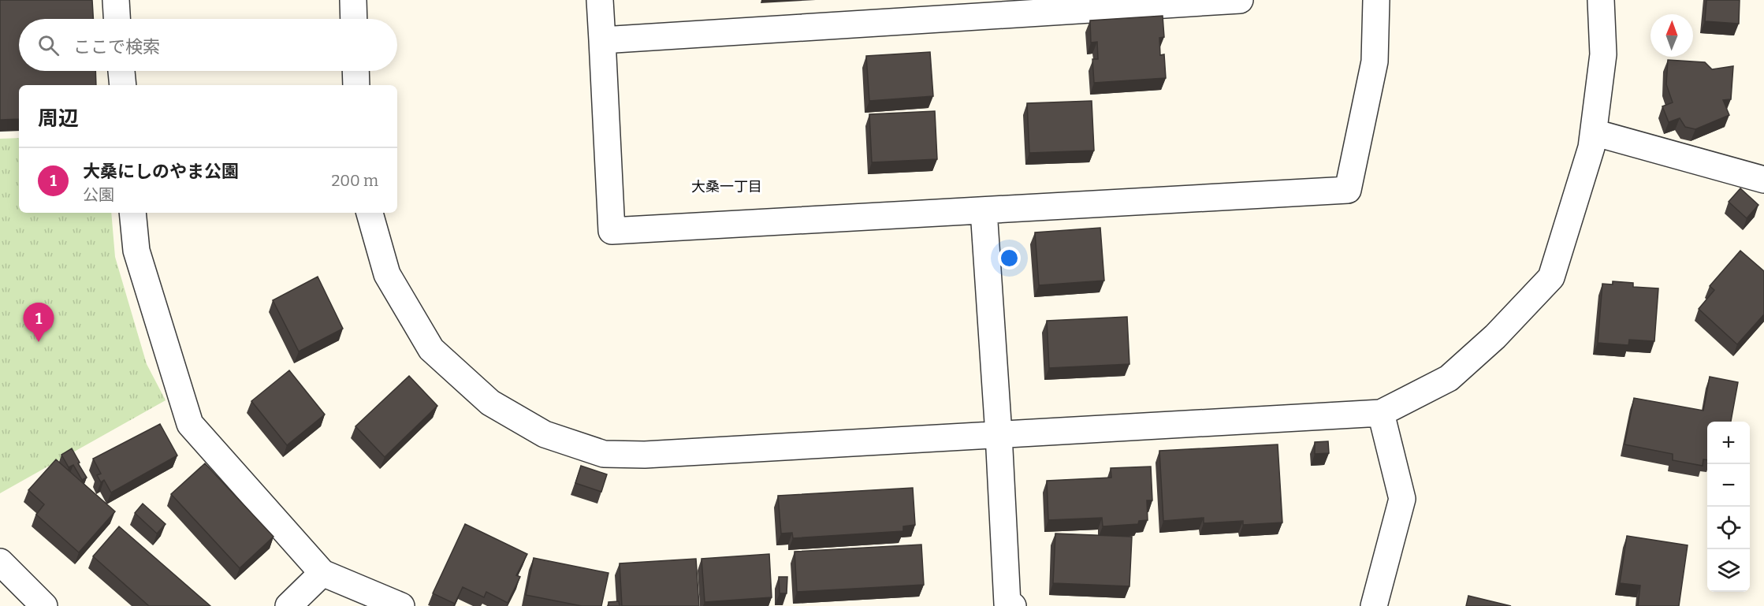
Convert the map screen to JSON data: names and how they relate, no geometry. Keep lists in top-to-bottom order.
{
  "districts": ["大桑一丁目"],
  "north": "top",
  "page": {
    "search": "ここで検索",
    "heading": "周辺",
    "list": [
      {
        "mark": "1",
        "name": "大桑にしのやま公園",
        "note": "公園",
        "value": "200 m"
      }
    ],
    "pins": "1",
    "map_buttons": ["+", "−"]
  }
}
